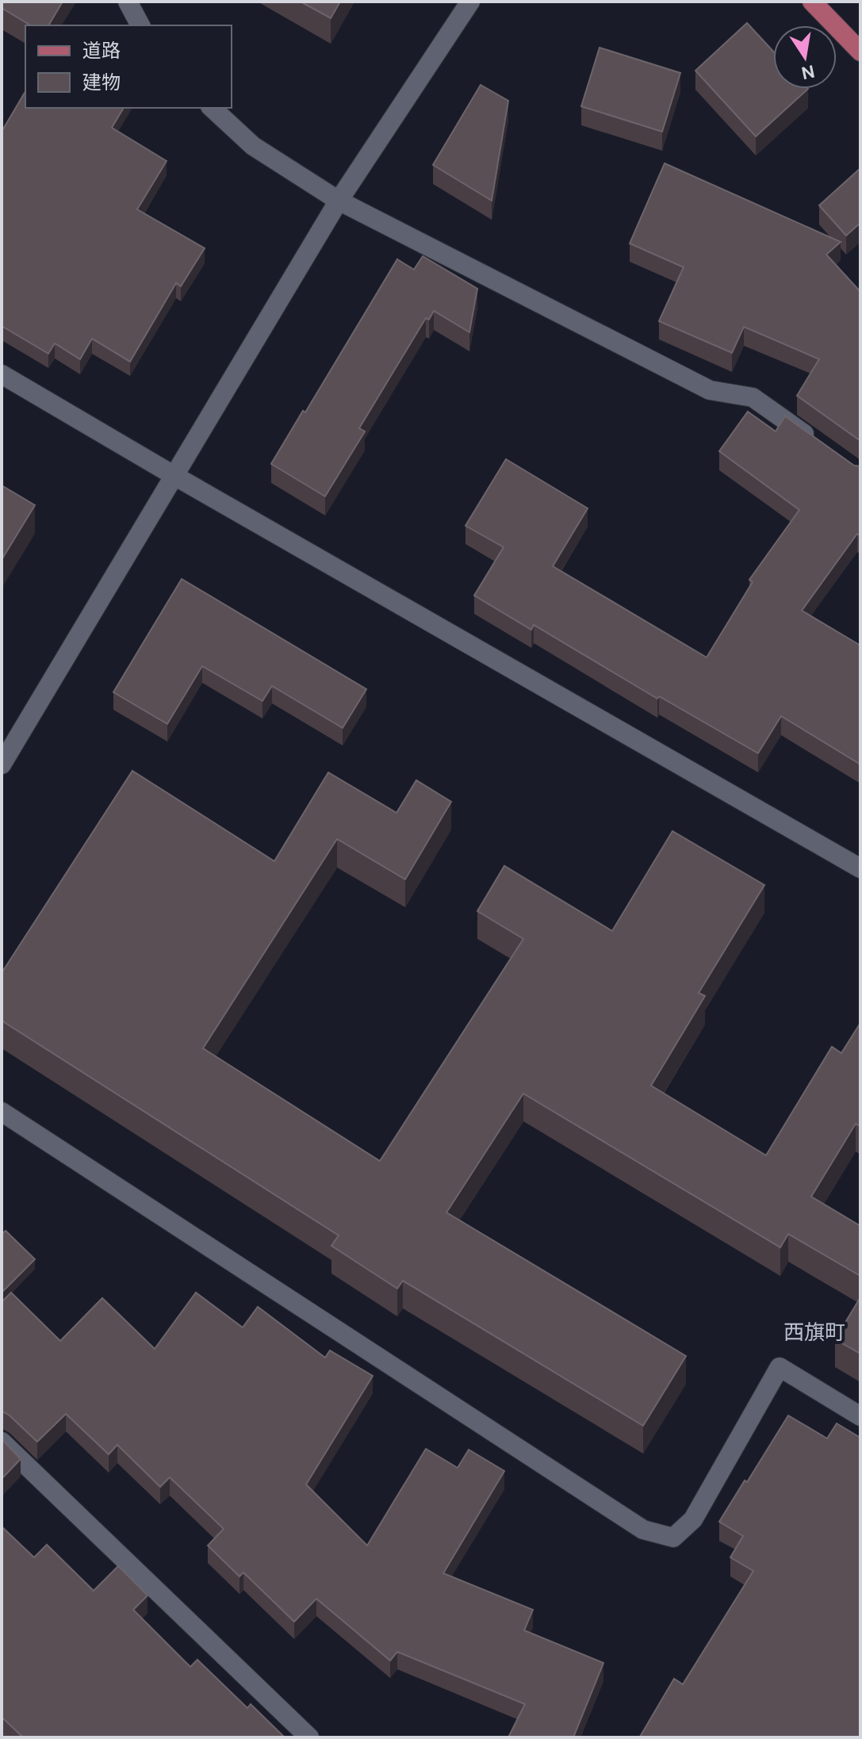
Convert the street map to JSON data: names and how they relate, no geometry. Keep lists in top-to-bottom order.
{
  "districts": ["西旗町"],
  "legend": ["道路", "建物"],
  "north": "bottom"
}
